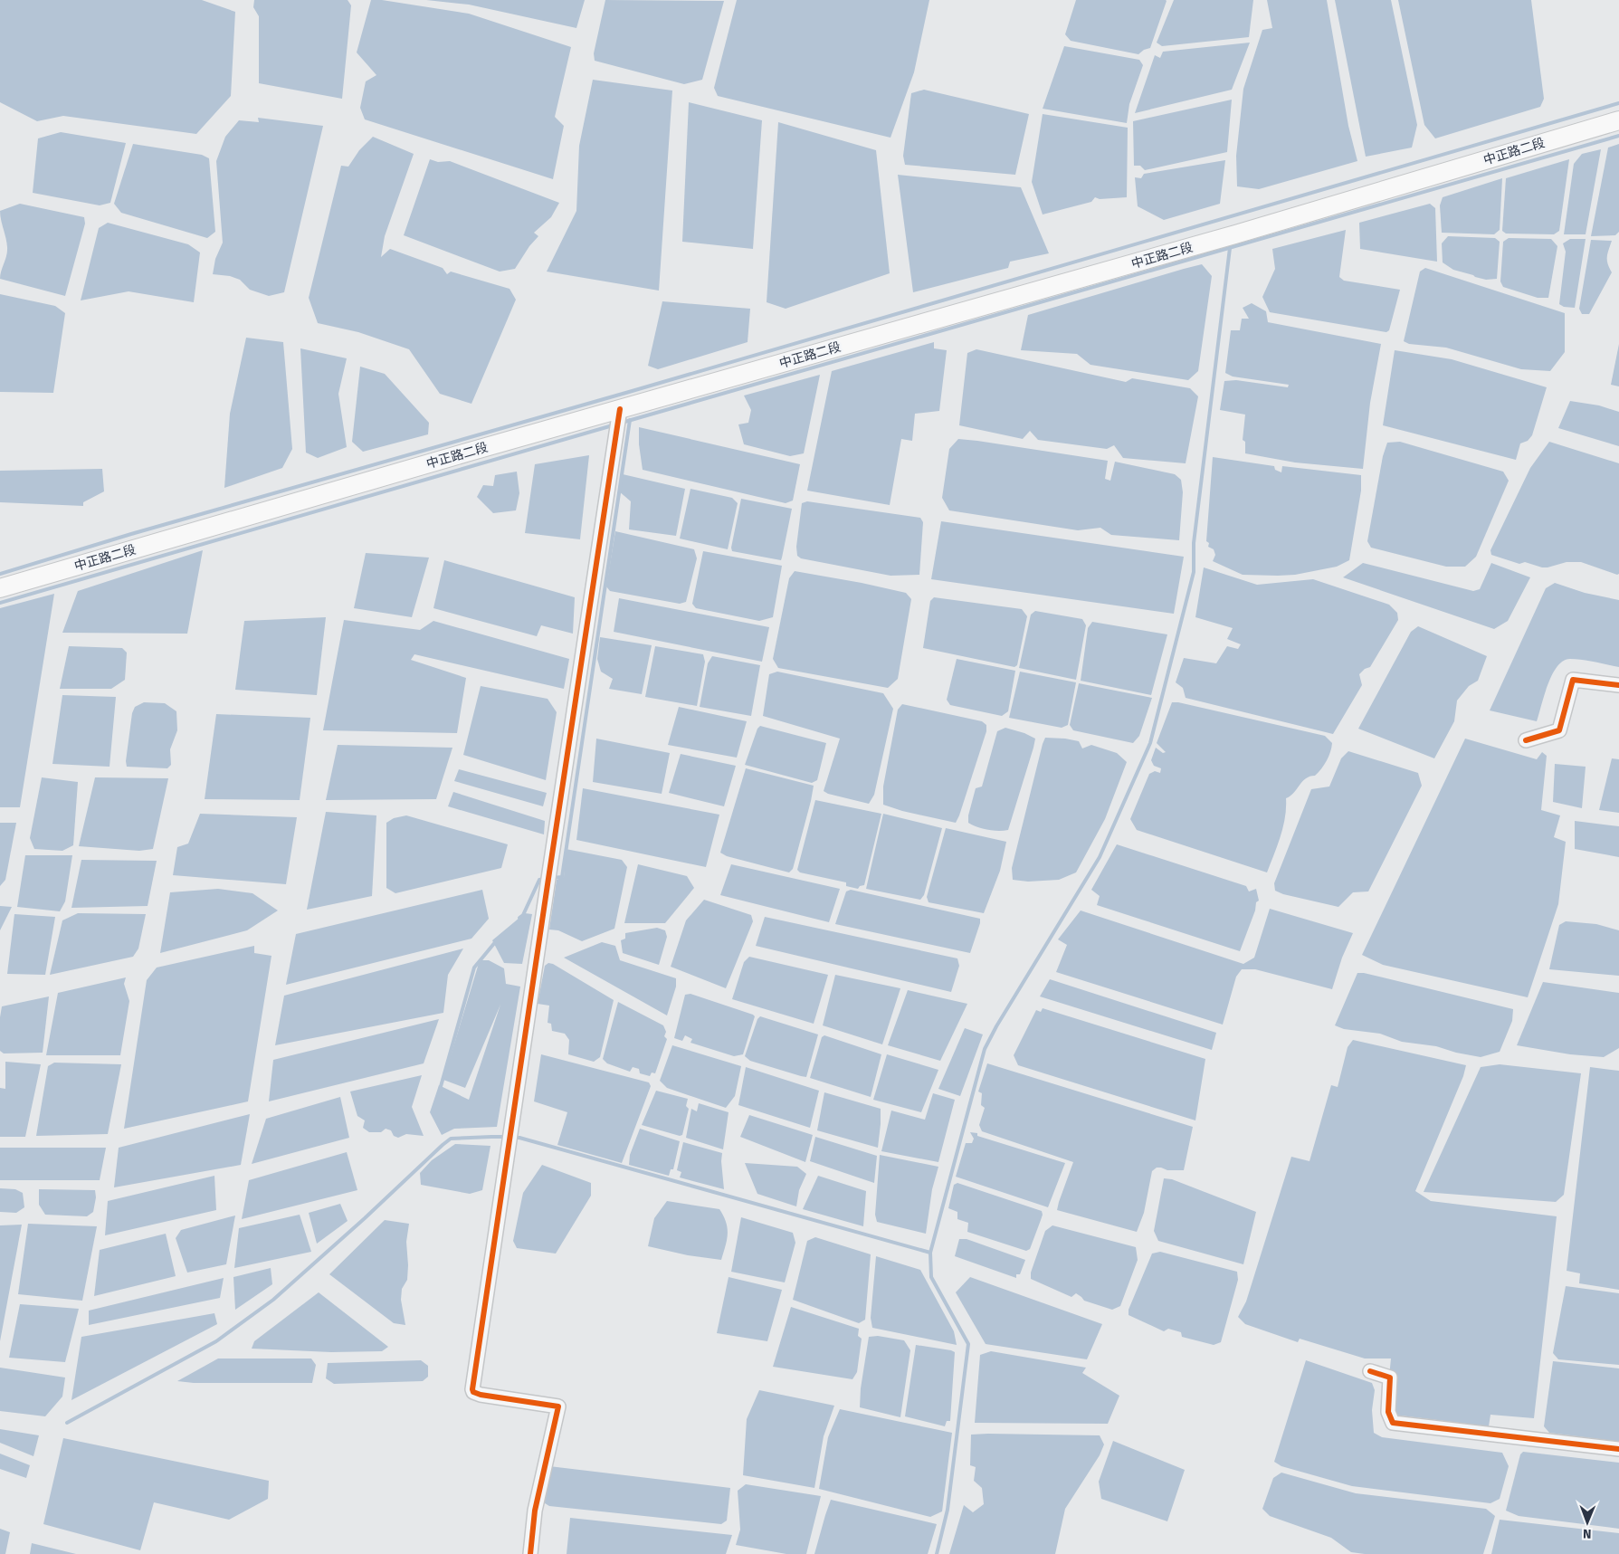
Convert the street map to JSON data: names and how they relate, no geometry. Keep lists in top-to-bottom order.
{
  "streets": {
    "main road": ["中正路二段"]
  },
  "north": "bottom"
}
